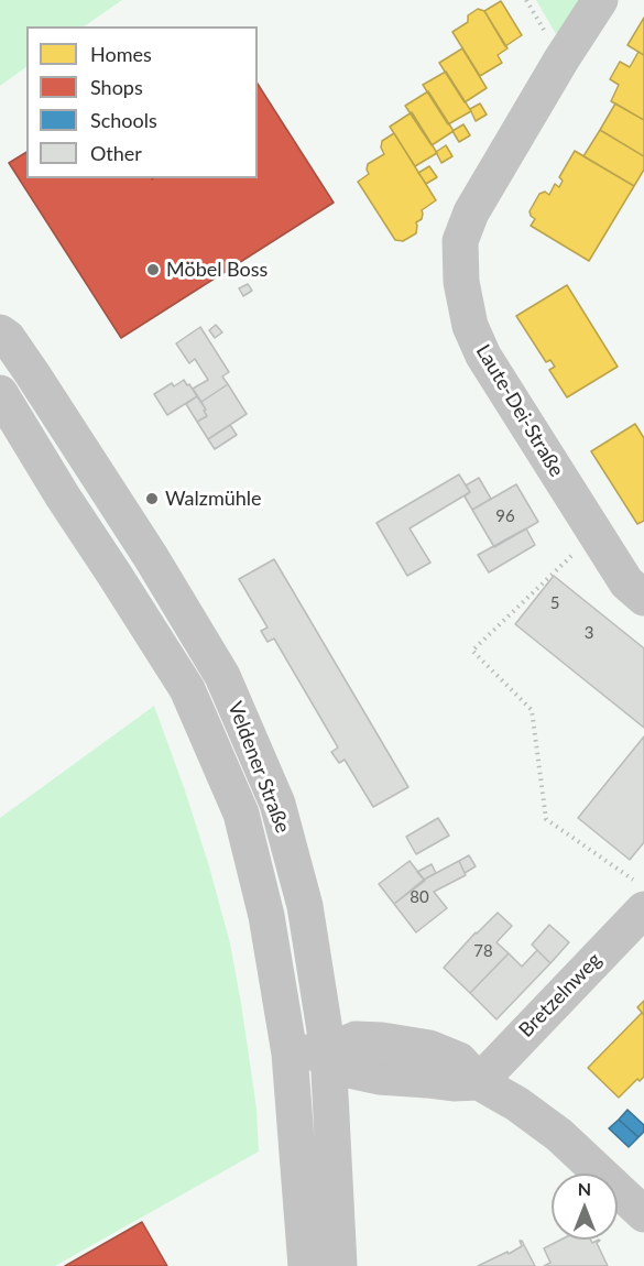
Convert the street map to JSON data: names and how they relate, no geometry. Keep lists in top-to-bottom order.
{
  "streets": {
    "street": ["Laute-Dei-Straße", "Veldener Straße", "Bretzelnweg"]
  },
  "places": ["Möbel Boss", "Walzmühle"],
  "house_numbers": [
    "96",
    "5",
    "3",
    "80",
    "78"
  ],
  "legend": [
    "Homes",
    "Shops",
    "Schools",
    "Other"
  ],
  "north": "top"
}
